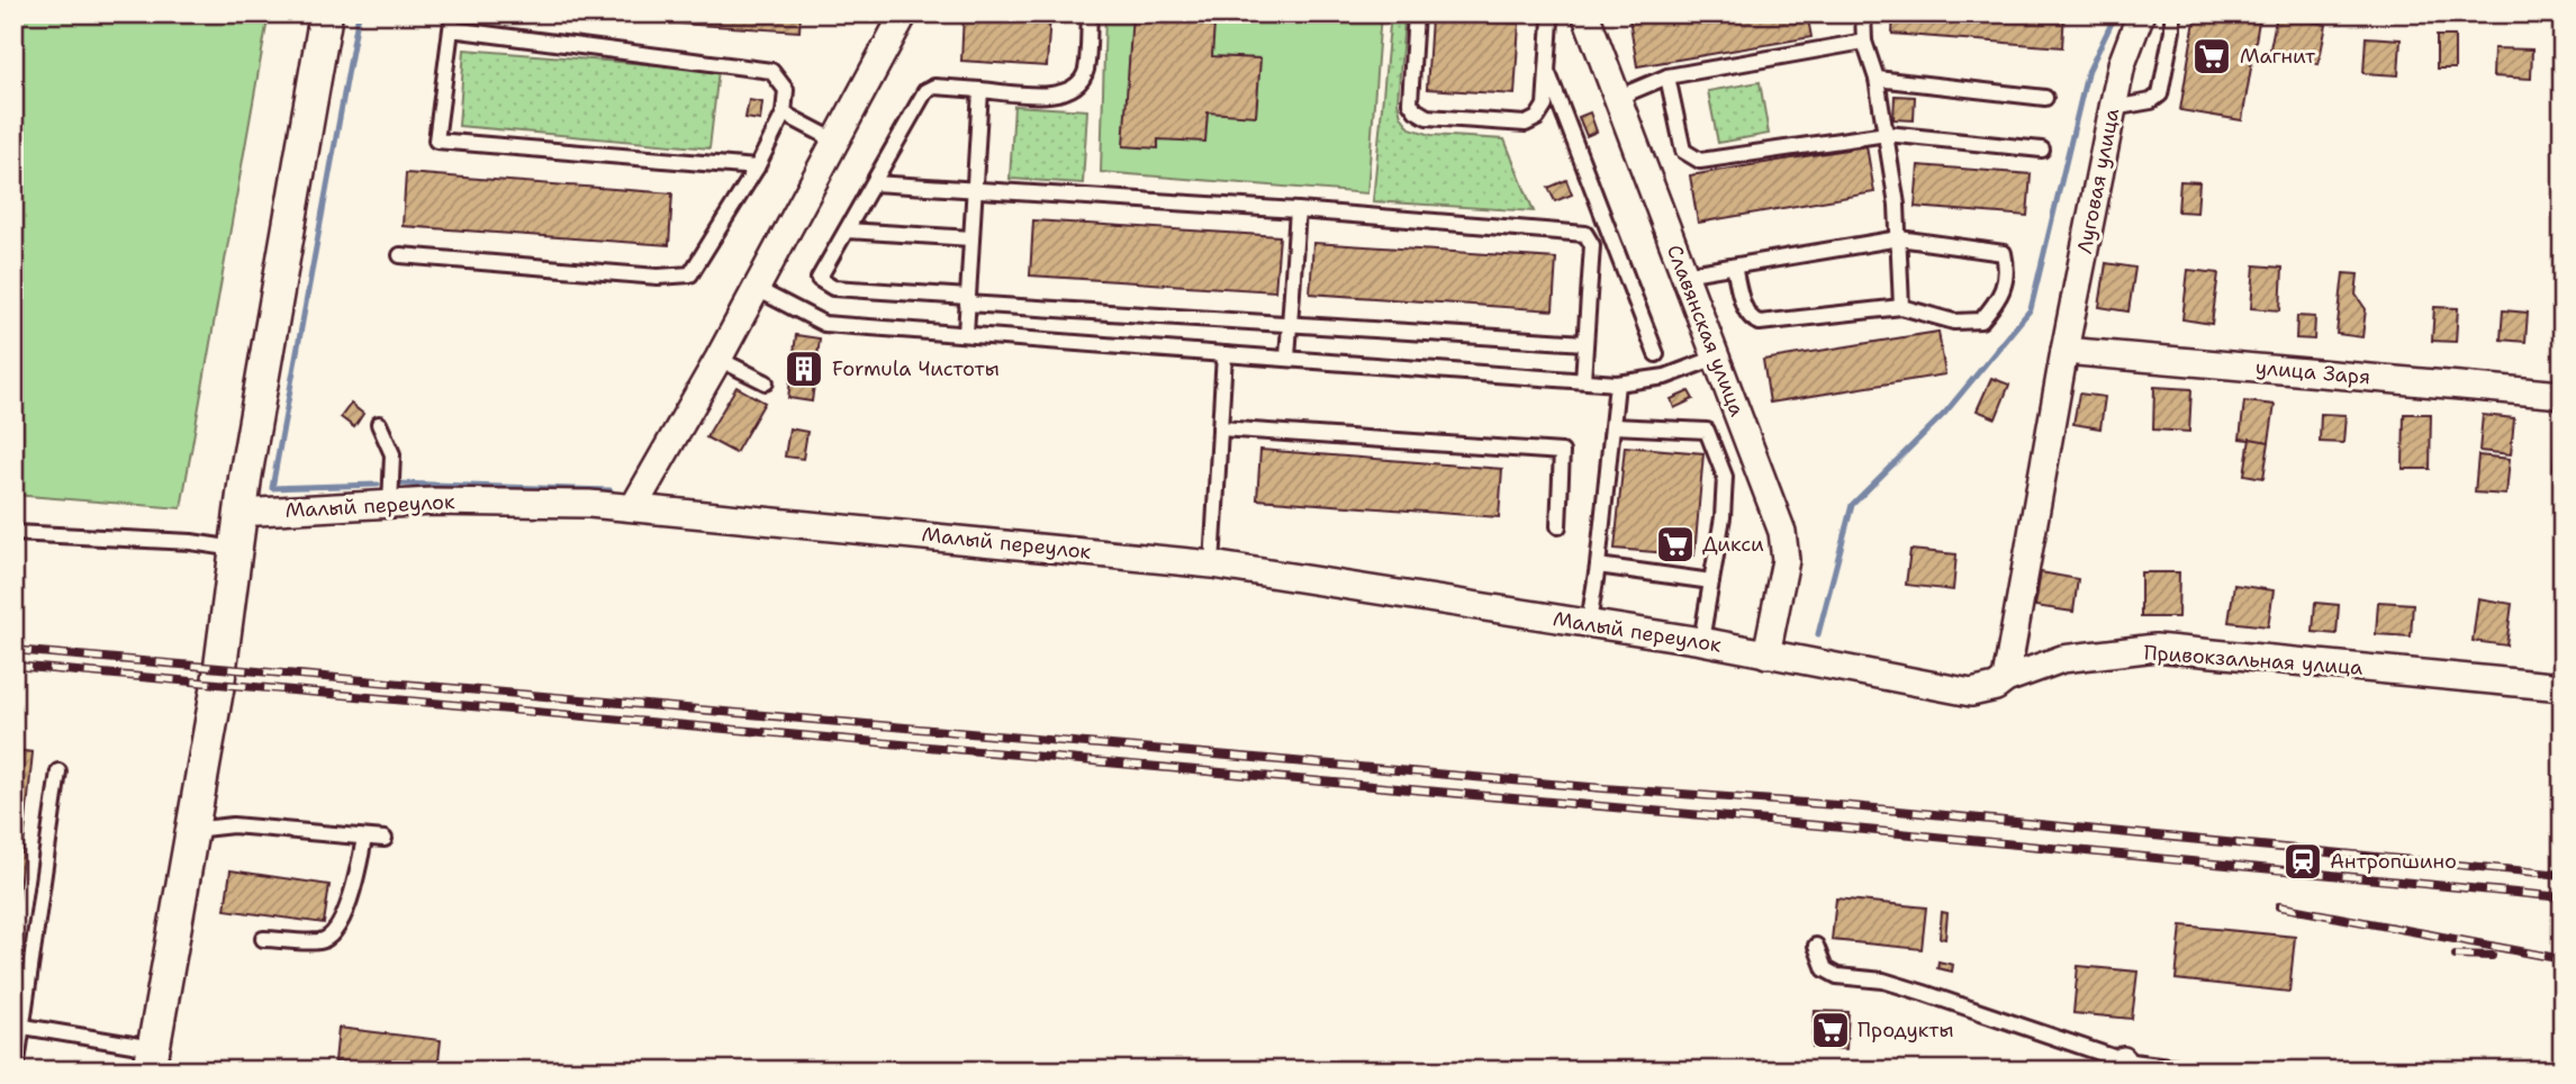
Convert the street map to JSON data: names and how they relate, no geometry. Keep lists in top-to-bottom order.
{
  "streets": {
    "street": [
      "Луговая улица",
      "Славянская улица",
      "улица Заря",
      "Малый переулок",
      "Привокзальная улица"
    ]
  },
  "crossings": [
    ["Луговая улица", "улица Заря"],
    ["Луговая улица", "Привокзальная улица"],
    ["Славянская улица", "Малый переулок"],
    ["Славянская улица", "Привокзальная улица"],
    ["Малый переулок", "Привокзальная улица"]
  ],
  "places": {
    "supermarket": ["Магнит", "Дикси", "Продукты"],
    "building": ["Formula Чистоты"],
    "station": ["Антропшино"]
  }
}
